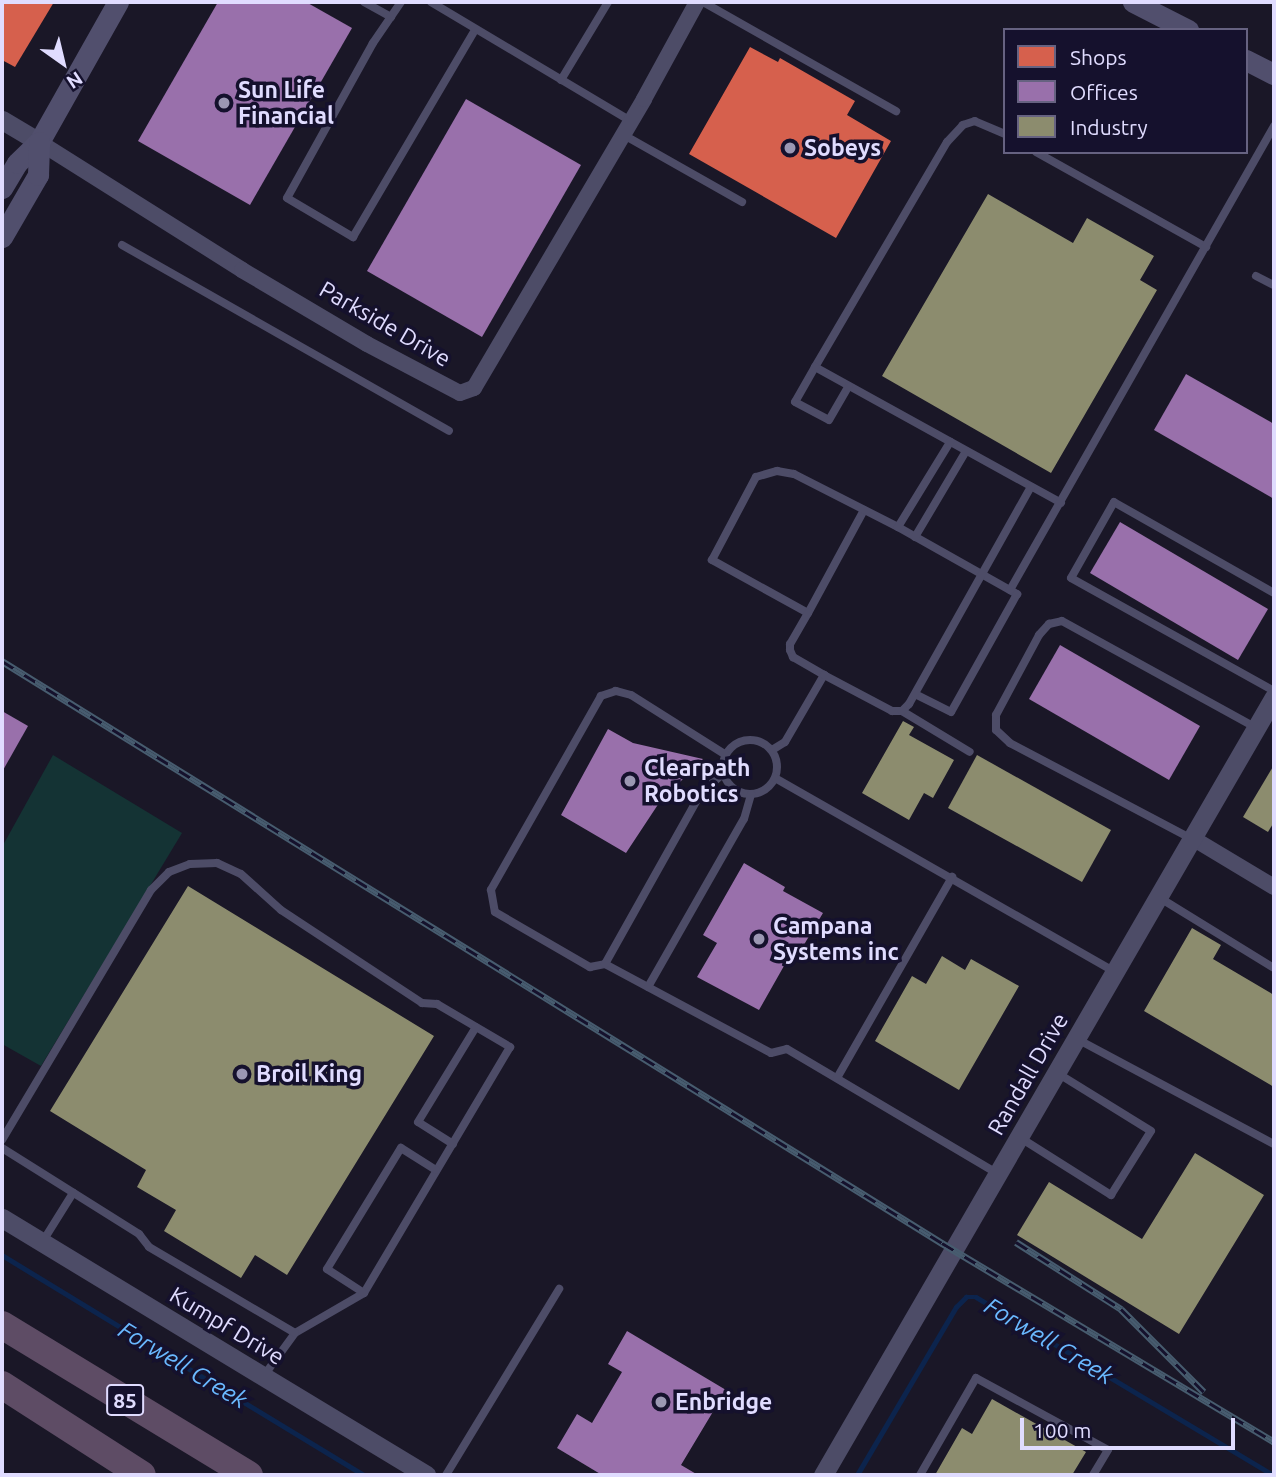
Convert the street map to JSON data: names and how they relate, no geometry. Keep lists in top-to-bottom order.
{
  "streets": {
    "highway": ["85"],
    "street": ["Parkside Drive", "Randall Drive", "Kumpf Drive"]
  },
  "water": ["Forwell Creek"],
  "places": [
    "Sun Life Financial",
    "Sobeys",
    "Clearpath Robotics",
    "Campana Systems inc",
    "Broil King",
    "Enbridge"
  ],
  "legend": ["Shops", "Offices", "Industry"],
  "scale_bar": "100 m",
  "north": "bottom right"
}
